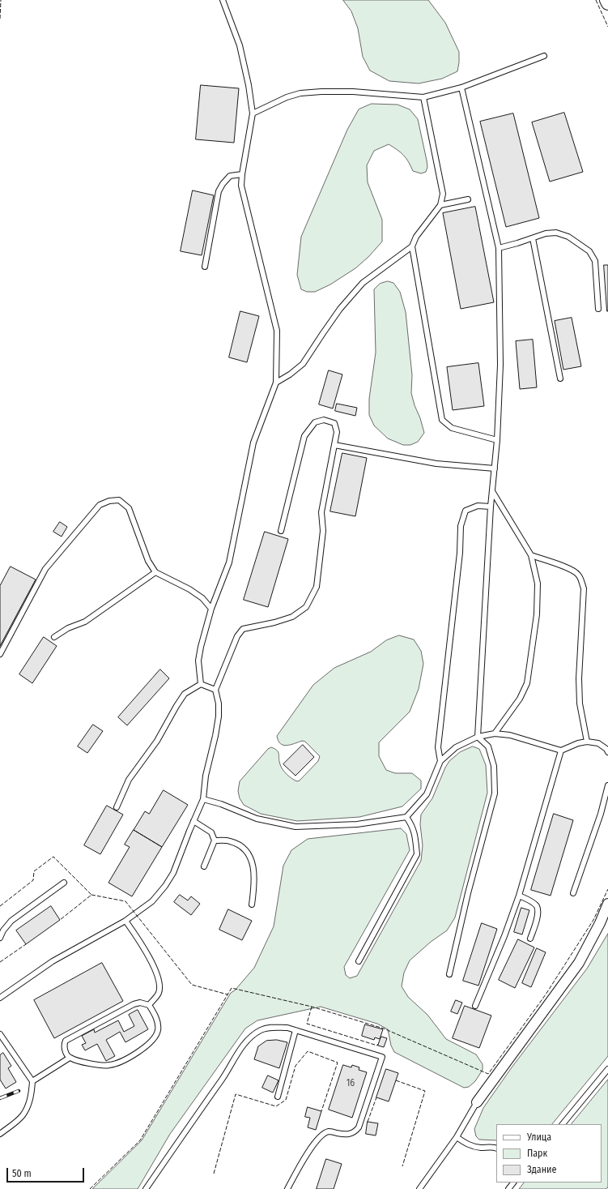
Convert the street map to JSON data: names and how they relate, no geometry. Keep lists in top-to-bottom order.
{
  "house_numbers": ["16"],
  "legend": ["Улица", "Парк", "Здание"],
  "scale_bar": "50 m"
}
